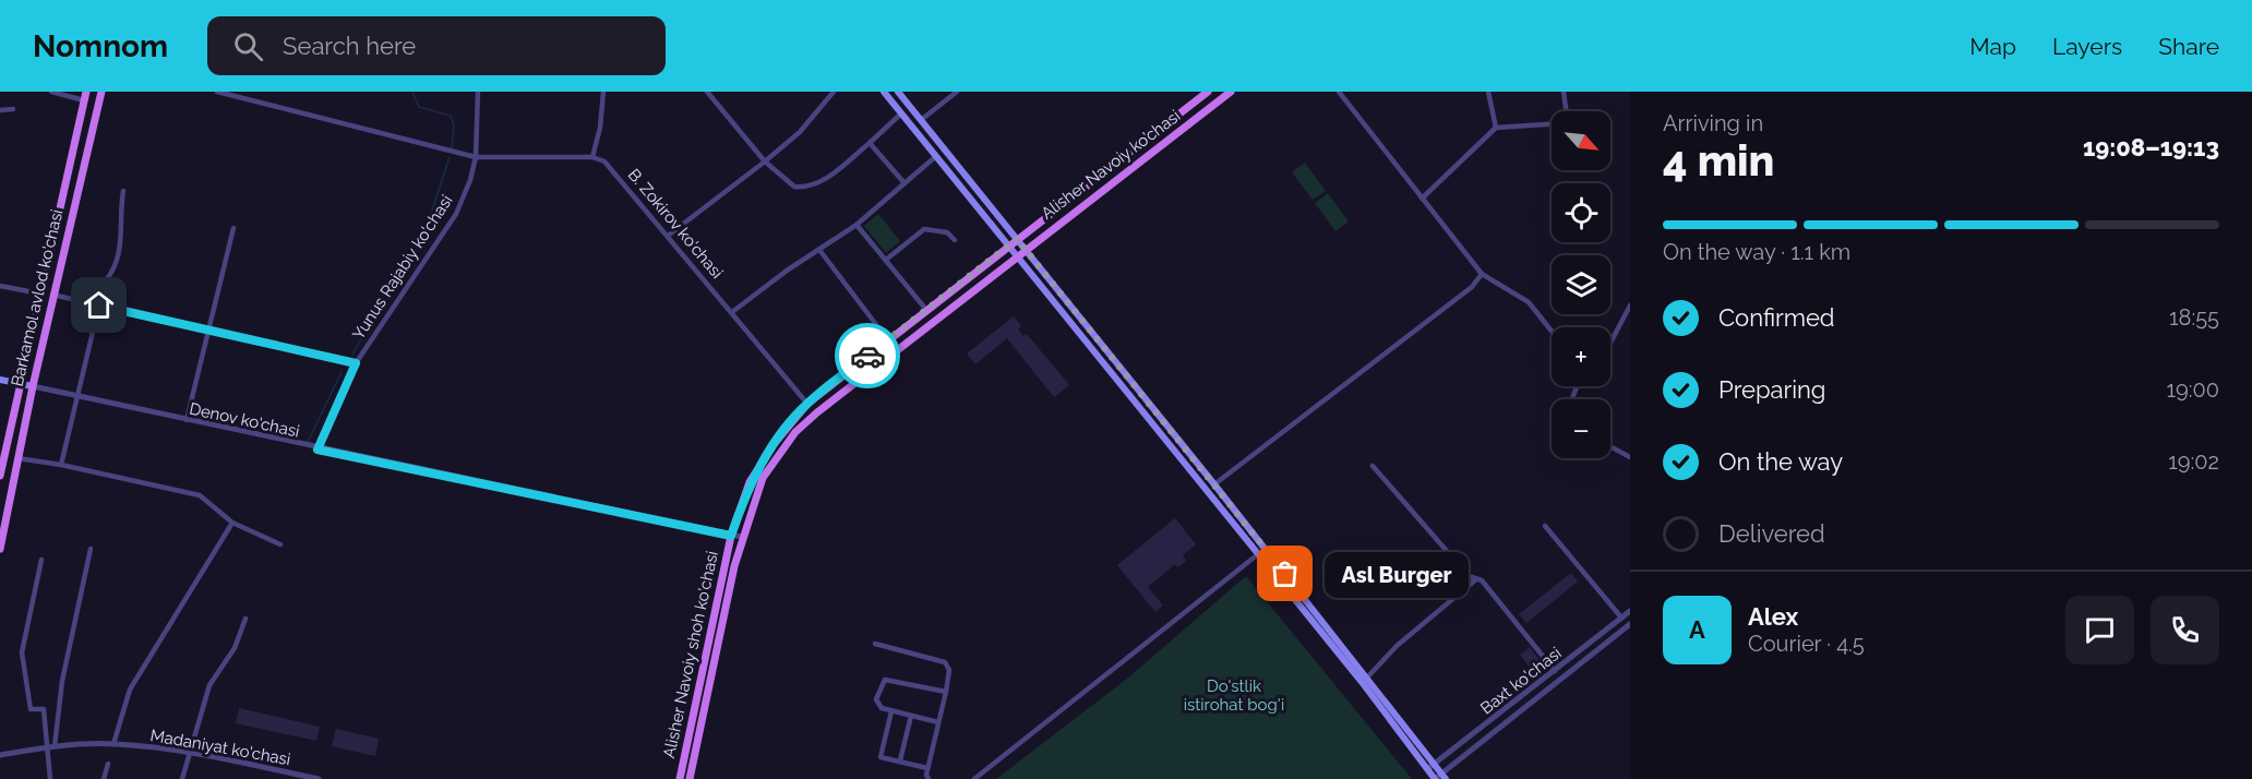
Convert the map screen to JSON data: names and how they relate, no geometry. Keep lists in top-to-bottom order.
{
  "streets": {
    "main road": [
      "Alisher Navoiy ko’chasi",
      "Barkamol avlod ko'chasi",
      "Denov ko'chasi",
      "Alisher Navoiy shoh ko'chasi"
    ],
    "street": [
      "B. Zokirov ko'chasi",
      "Yunus Rajabiy ko'chasi",
      "Baxt ko'chasi",
      "Madaniyat ko'chasi"
    ]
  },
  "crossings": [
    ["Alisher Navoiy ko’chasi", "B. Zokirov ko'chasi"],
    ["Alisher Navoiy ko’chasi", "Denov ko'chasi"],
    ["Alisher Navoiy ko’chasi", "Alisher Navoiy shoh ko'chasi"],
    ["Yunus Rajabiy ko'chasi", "Denov ko'chasi"],
    ["Barkamol avlod ko'chasi", "Denov ko'chasi"],
    ["Denov ko'chasi", "Alisher Navoiy shoh ko'chasi"]
  ],
  "parks": ["Do'stlik istirohat bog'i"],
  "places": ["Asl Burger"],
  "north": "bottom right",
  "page": {
    "header": "Nomnom",
    "search": "Search here",
    "nav": ["Map", "Layers", "Share"],
    "heading": ["4 min", "Arriving in", "19:08–19:13"],
    "panel": ["Alex", "Courier · 4.5"],
    "map_buttons": ["+", "−"],
    "bar": "On the way · 1.1 km",
    "list": [
      ["Confirmed", "18:55"],
      ["Preparing", "19:00"],
      ["On the way", "19:02"],
      "Delivered"
    ],
    "bubble": "Asl Burger",
    "round": "A"
  }
}
